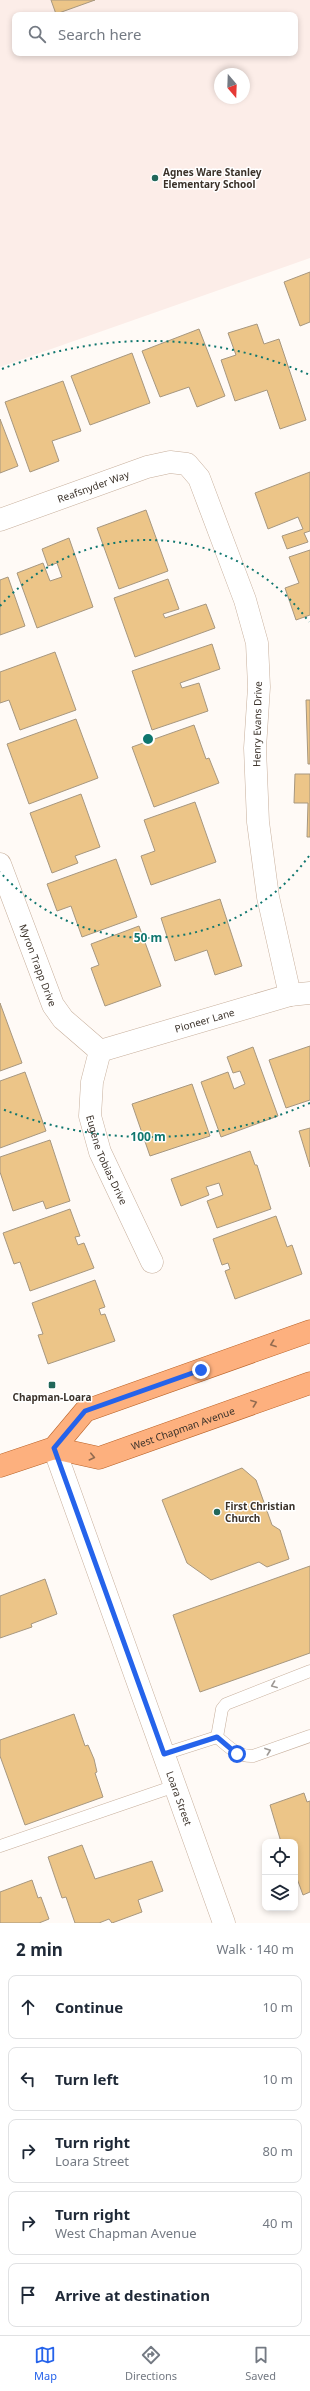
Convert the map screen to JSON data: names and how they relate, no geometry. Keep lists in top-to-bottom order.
{
  "streets": {
    "main road": ["West Chapman Avenue"],
    "street": [
      "Reafsnyder Way",
      "Henry Evans Drive",
      "Myron Trapp Drive",
      "Pioneer Lane",
      "Eugene Tobias Drive",
      "Loara Street"
    ]
  },
  "crossings": [
    ["Reafsnyder Way", "Henry Evans Drive"],
    ["Henry Evans Drive", "Pioneer Lane"],
    ["Myron Trapp Drive", "Pioneer Lane"],
    ["Myron Trapp Drive", "Eugene Tobias Drive"],
    ["Pioneer Lane", "Eugene Tobias Drive"],
    ["West Chapman Avenue", "Loara Street"]
  ],
  "places": {
    "other": ["Agnes Ware Stanley Elementary School", "First Christian Church"],
    "transit": ["Chapman-Loara"]
  },
  "north": "bottom",
  "page": {
    "search": "Search here",
    "heading": ["2 min", "Walk · 140 m"],
    "list": [
      ["Continue", "10 m"],
      ["Turn left", "10 m"],
      ["Turn right", "Loara Street", "80 m"],
      ["Turn right", "West Chapman Avenue", "40 m"],
      "Arrive at destination"
    ],
    "nav": ["Map", "Directions", "Saved"]
  },
  "rings": ["50 m", "100 m"]
}
